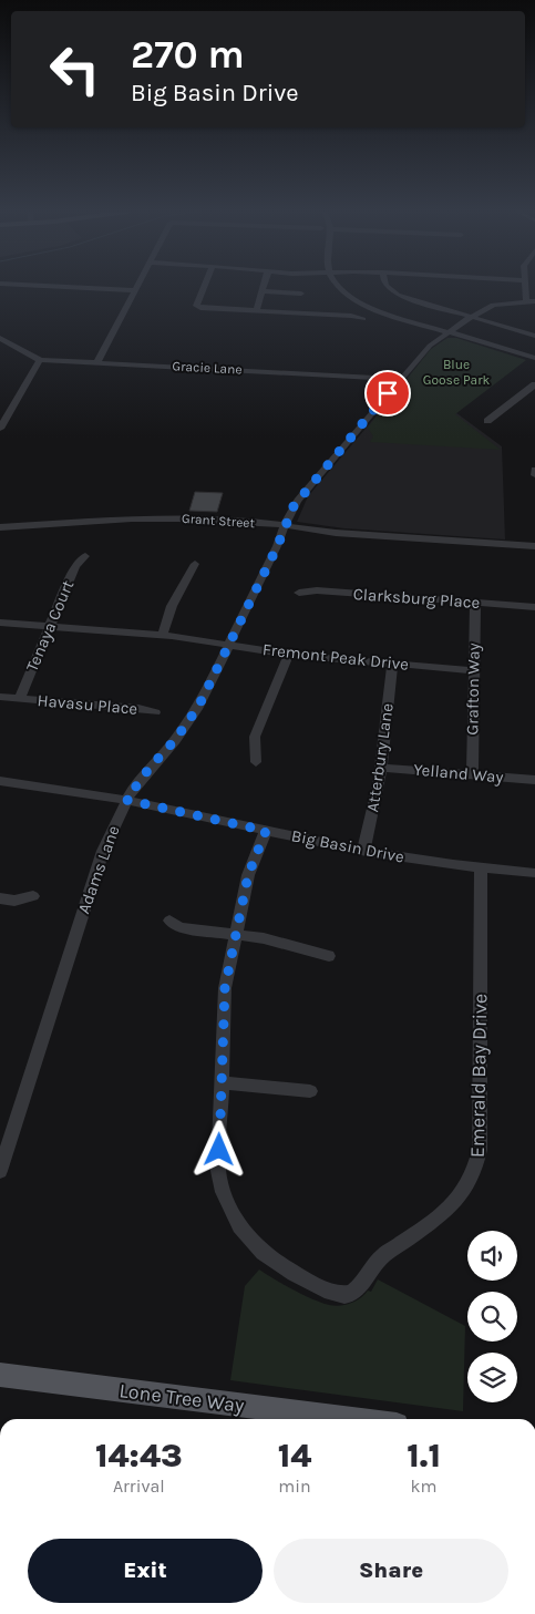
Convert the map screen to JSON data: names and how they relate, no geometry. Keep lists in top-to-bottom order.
{
  "streets": {
    "main road": ["Lone Tree Way"],
    "street": [
      "Gracie Lane",
      "Grant Street",
      "Clarksburg Place",
      "Tenaya Court",
      "Fremont Peak Drive",
      "Grafton Way",
      "Havasu Place",
      "Atterbury Lane",
      "Yelland Way",
      "Big Basin Drive",
      "Adams Lane",
      "Emerald Bay Drive"
    ]
  },
  "crossings": [
    ["Grant Street", "Adams Lane"],
    ["Clarksburg Place", "Grafton Way"],
    ["Tenaya Court", "Fremont Peak Drive"],
    ["Tenaya Court", "Havasu Place"],
    ["Fremont Peak Drive", "Grafton Way"],
    ["Fremont Peak Drive", "Atterbury Lane"],
    ["Fremont Peak Drive", "Adams Lane"],
    ["Grafton Way", "Yelland Way"],
    ["Atterbury Lane", "Yelland Way"],
    ["Atterbury Lane", "Big Basin Drive"],
    ["Big Basin Drive", "Adams Lane"],
    ["Big Basin Drive", "Emerald Bay Drive"]
  ],
  "parks": ["Blue Goose Park"],
  "page": {
    "turn": ["270 m", "Big Basin Drive"],
    "eta": [
      "14:43",
      "Arrival",
      "14",
      "min",
      "1.1",
      "km"
    ],
    "buttons": ["Exit", "Share"]
  }
}
